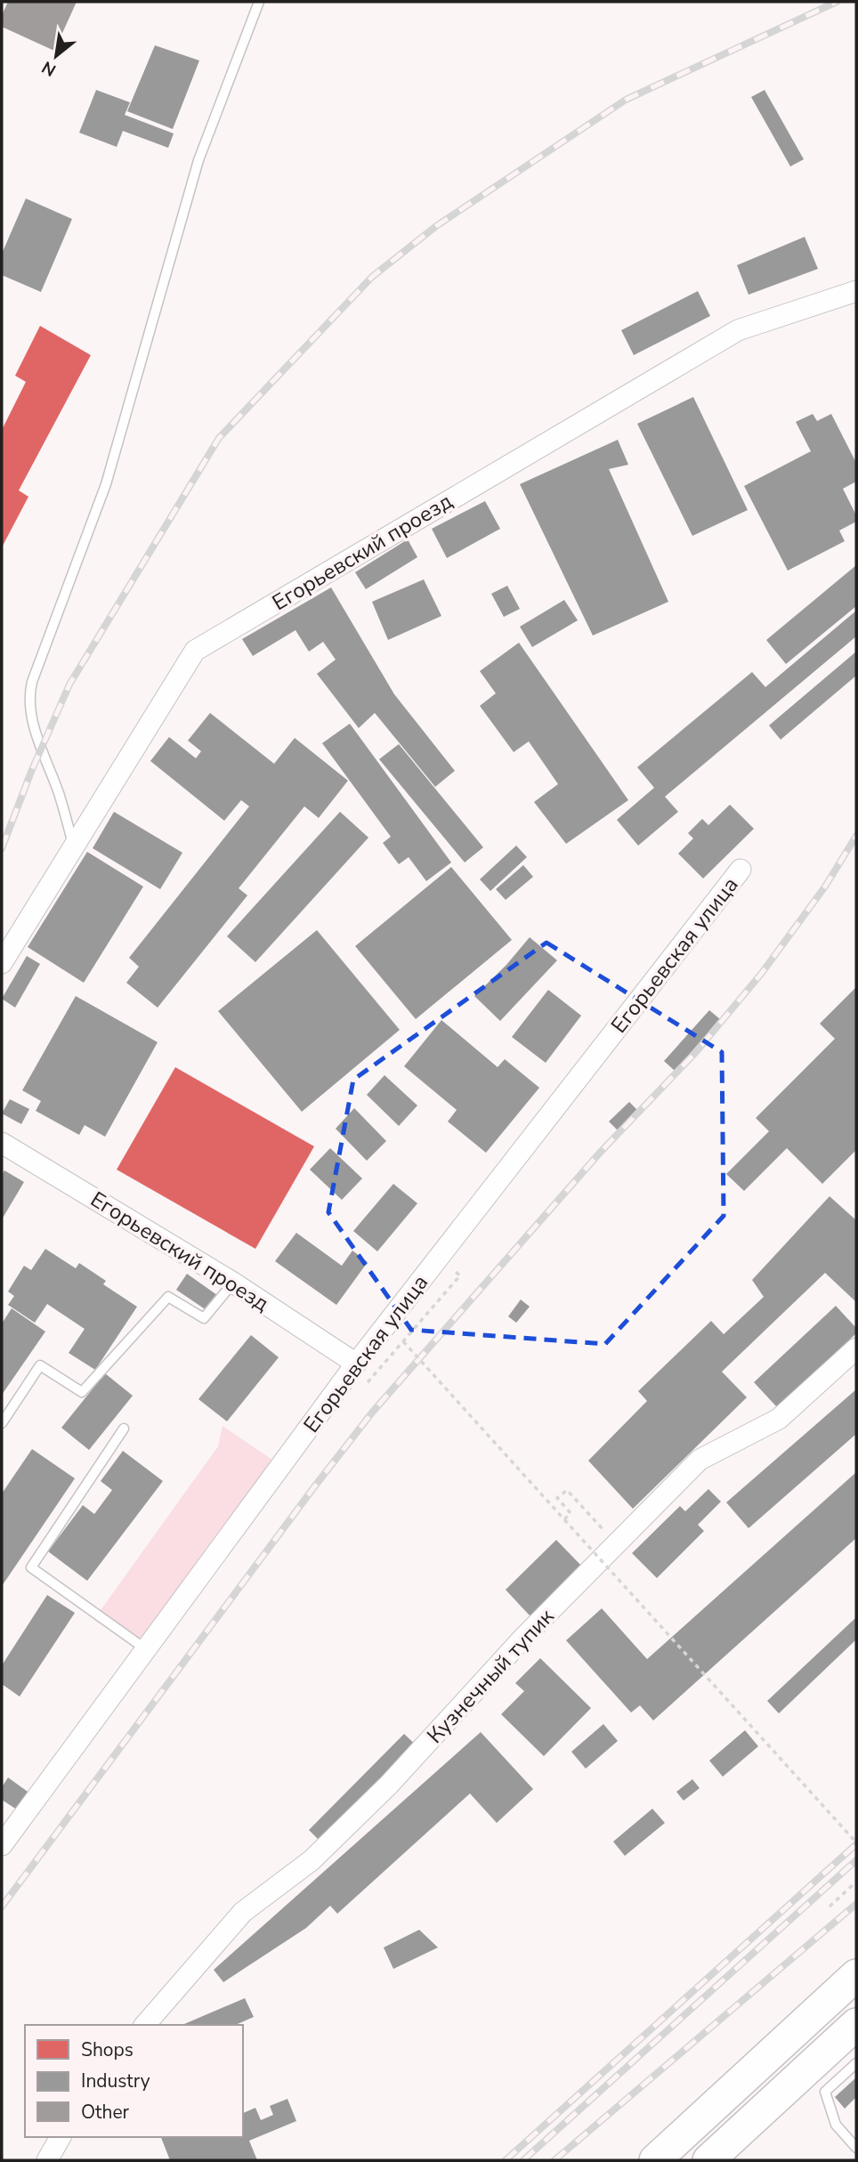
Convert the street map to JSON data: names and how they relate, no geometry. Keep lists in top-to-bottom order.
{
  "streets": {
    "street": ["Егорьевский проезд", "Егорьевская улица", "Кузнечный тупик"]
  },
  "crossings": [
    ["Егорьевский проезд", "Егорьевская улица"]
  ],
  "legend": ["Shops", "Industry", "Other"],
  "north": "bottom left"
}
